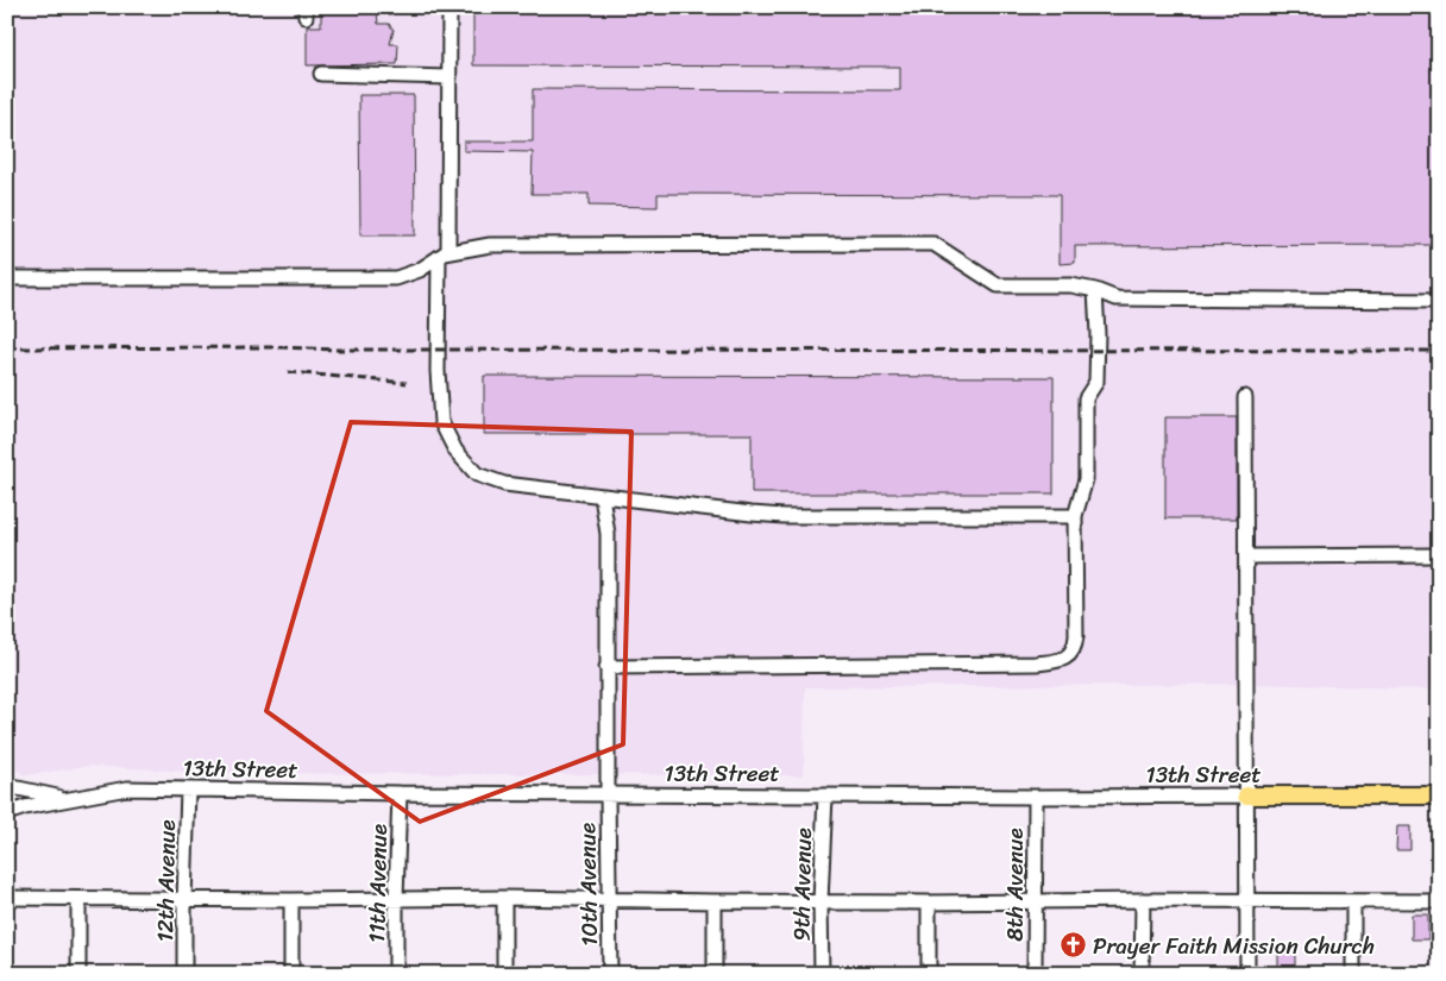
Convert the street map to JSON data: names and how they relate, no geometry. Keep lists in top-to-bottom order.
{
  "streets": {
    "main road": ["13th Street"],
    "street": [
      "12th Avenue",
      "11th Avenue",
      "10th Avenue",
      "9th Avenue",
      "8th Avenue"
    ]
  },
  "crossings": [
    ["13th Street", "12th Avenue"],
    ["13th Street", "11th Avenue"],
    ["13th Street", "10th Avenue"],
    ["13th Street", "9th Avenue"],
    ["13th Street", "8th Avenue"]
  ],
  "places": {
    "church": ["Prayer Faith Mission Church"]
  }
}
